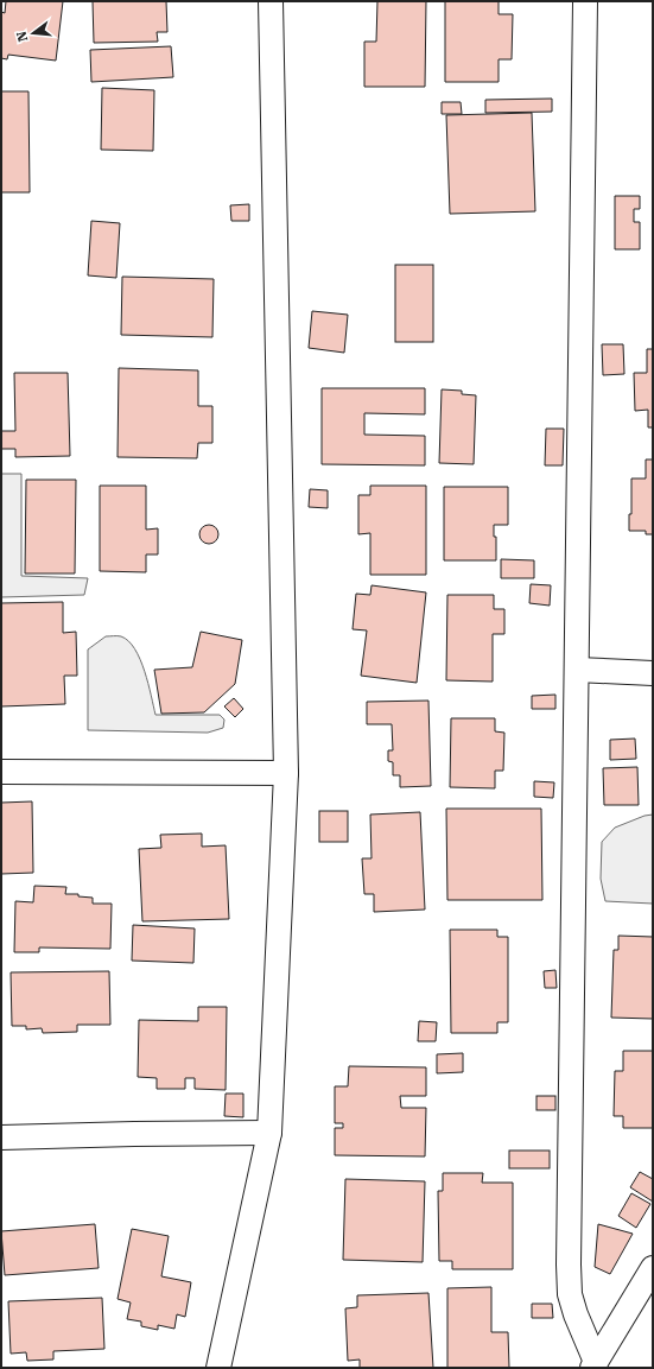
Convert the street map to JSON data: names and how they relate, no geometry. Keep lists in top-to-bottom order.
{
  "north": "left"
}
